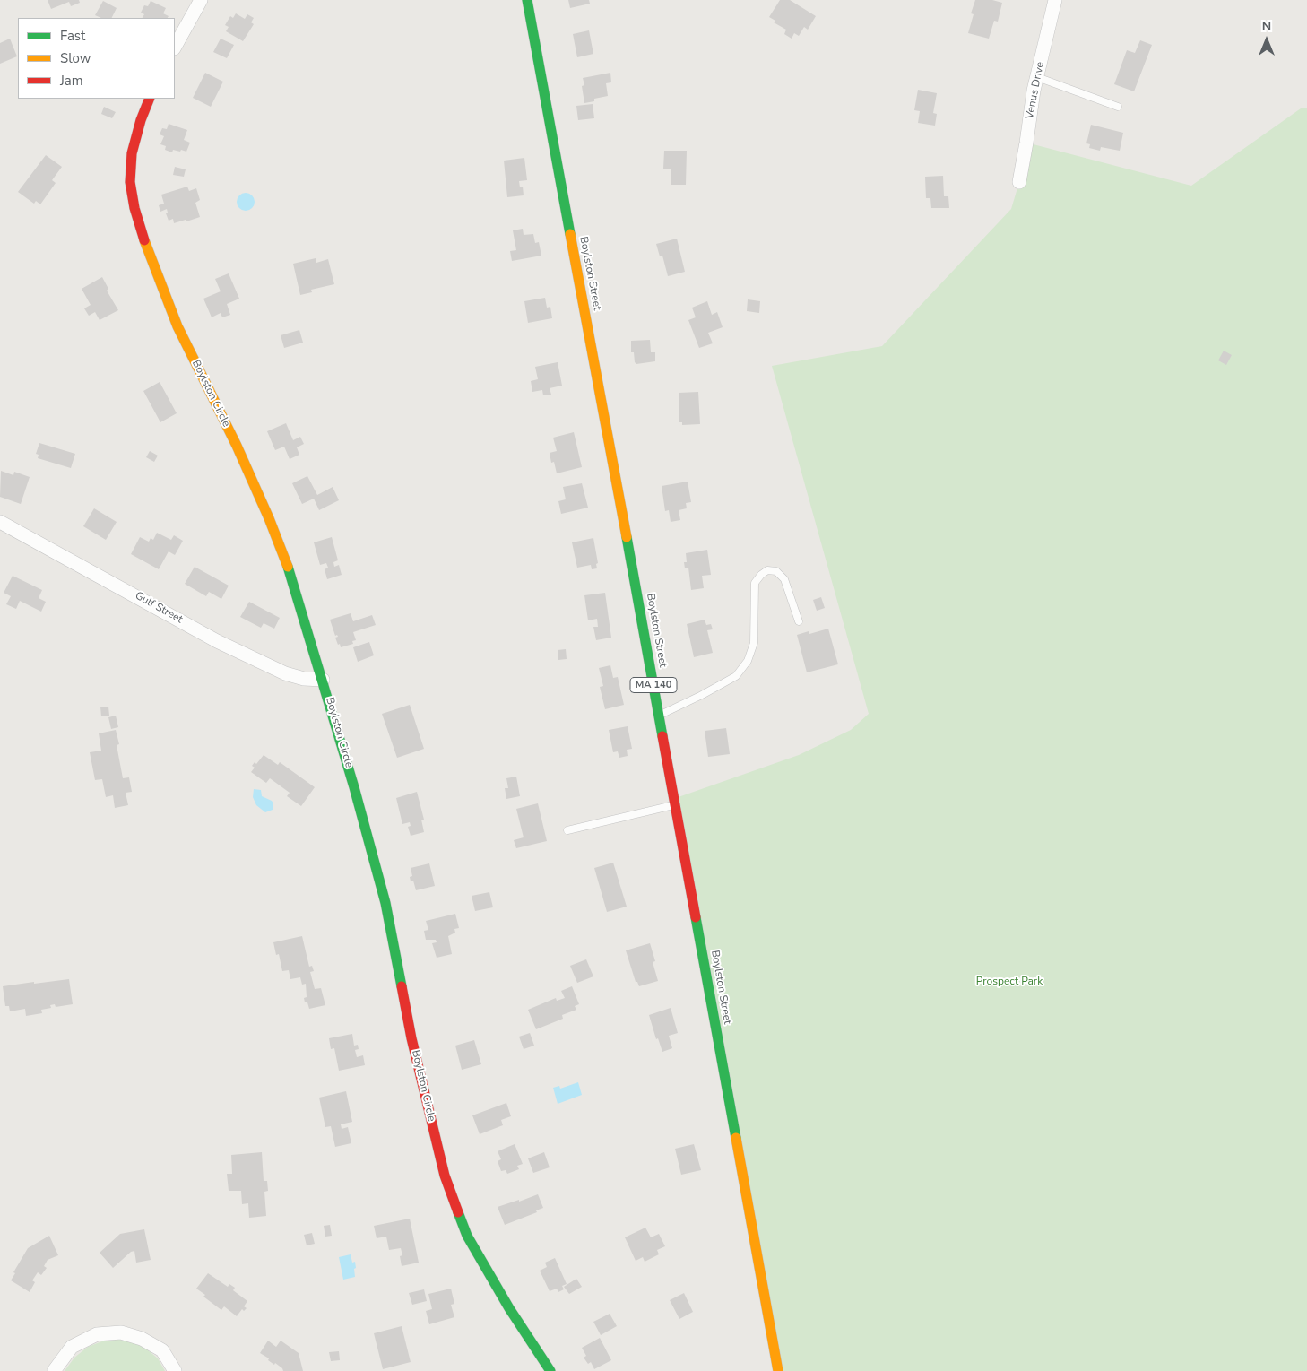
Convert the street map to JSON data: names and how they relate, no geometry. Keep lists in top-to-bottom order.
{
  "streets": {
    "main road": ["Boylston Street", "Boylston Circle", "MA 140"],
    "street": ["Venus Drive", "Gulf Street"]
  },
  "crossings": [
    ["Boylston Circle", "Gulf Street"]
  ],
  "parks": ["Prospect Park"],
  "legend": ["Fast", "Slow", "Jam"],
  "north": "top"
}
